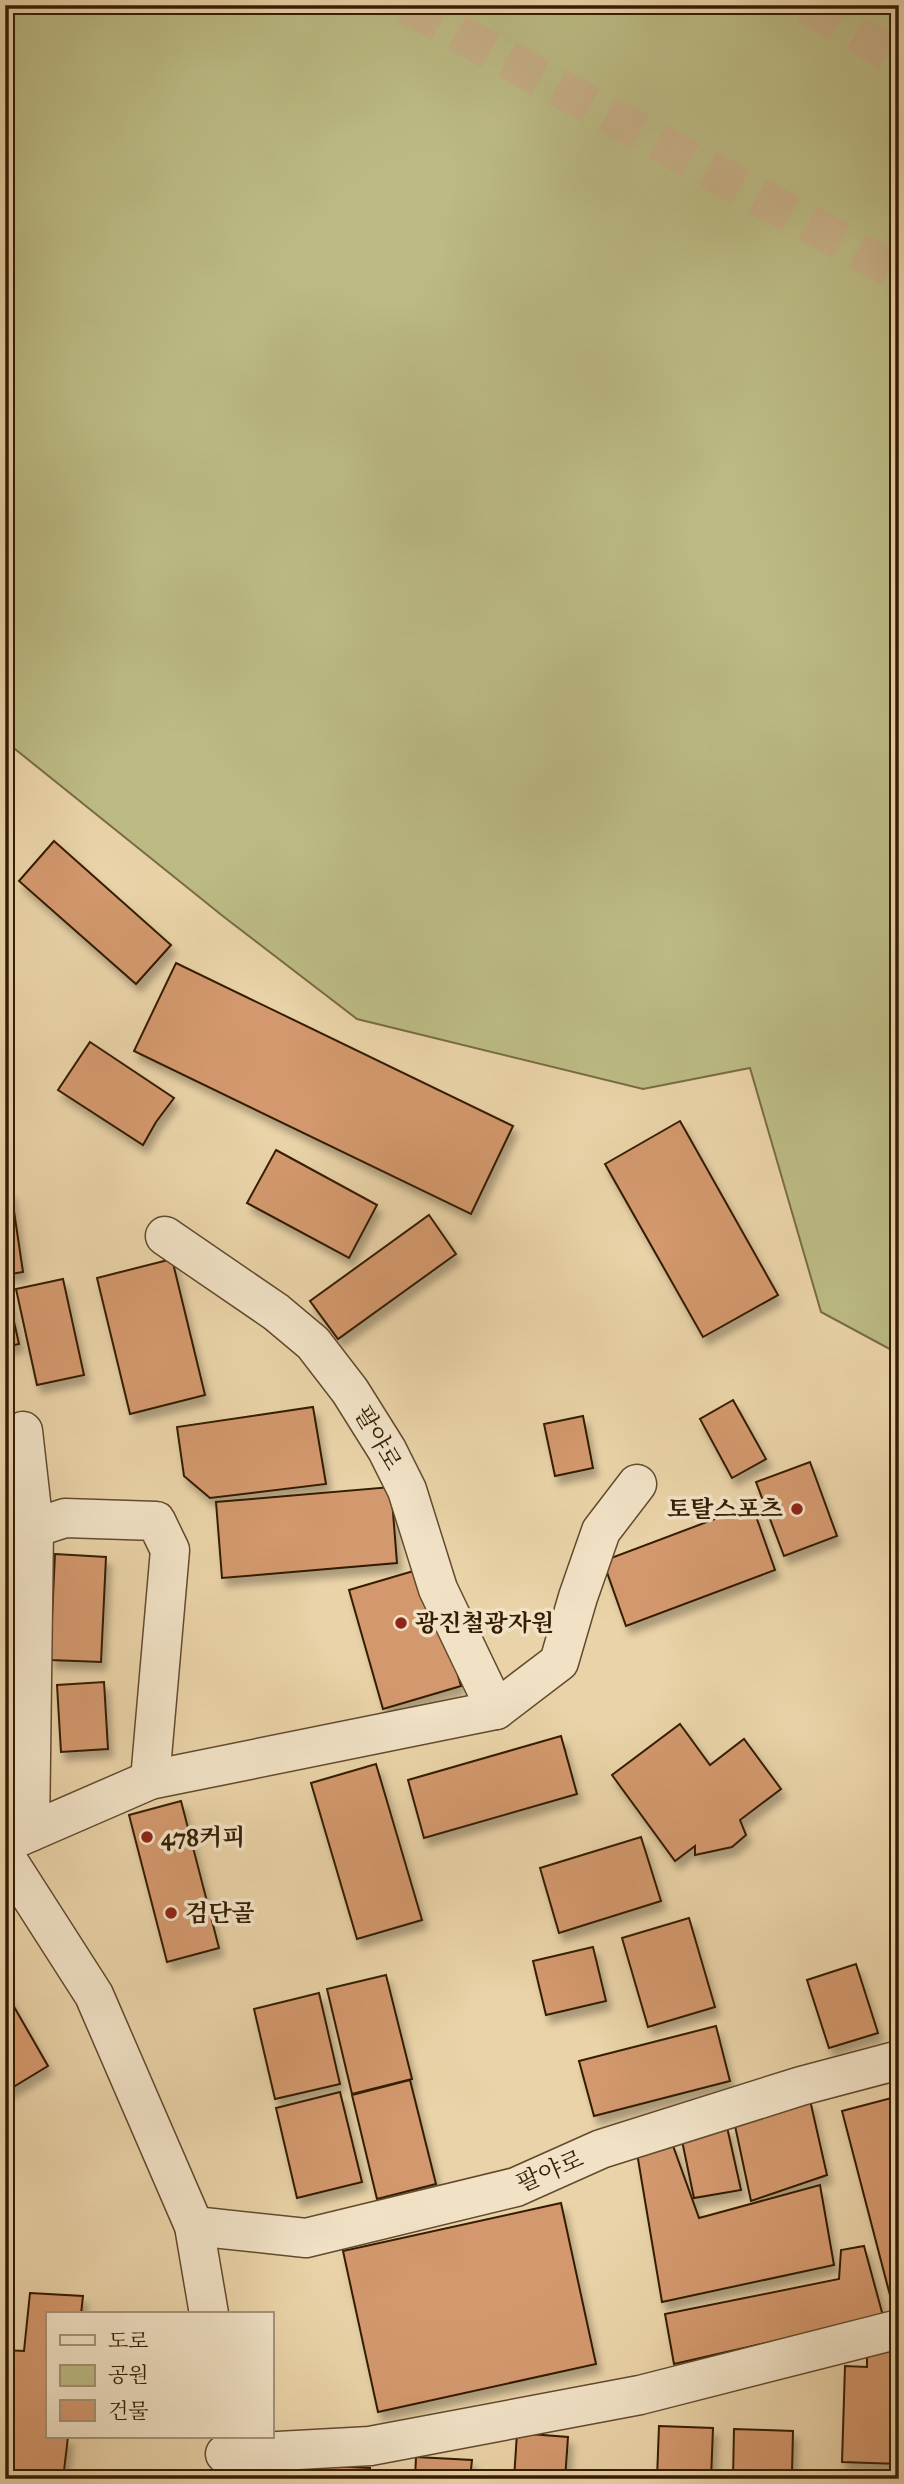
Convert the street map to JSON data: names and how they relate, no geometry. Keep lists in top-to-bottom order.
{
  "streets": {
    "street": ["팔야로"]
  },
  "places": [
    "토탈스포츠",
    "광진철광자원",
    "478커피",
    "검단골"
  ],
  "legend": ["도로", "공원", "건물"]
}
